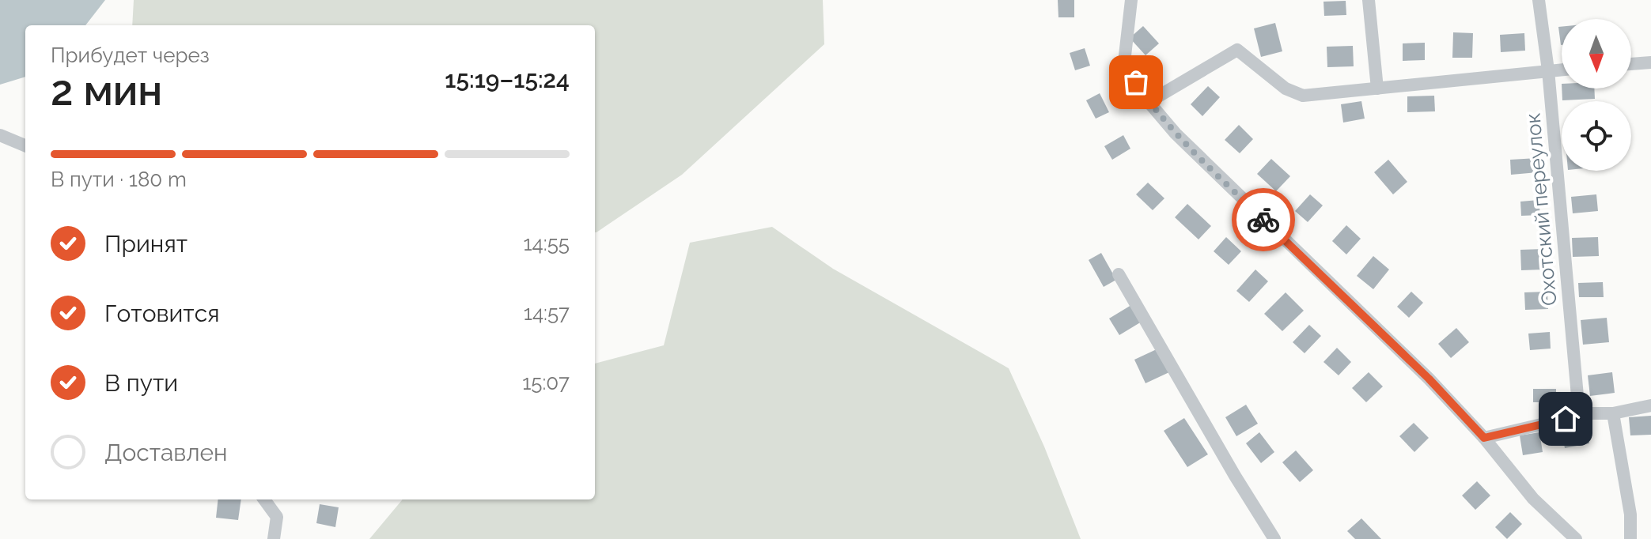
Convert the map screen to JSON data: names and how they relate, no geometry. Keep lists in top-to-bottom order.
{
  "streets": {
    "street": ["Охотский переулок"]
  },
  "north": "bottom",
  "page": {
    "heading": ["2 мин", "Прибудет через", "15:19–15:24"],
    "bar": "В пути · 180 m",
    "list": [
      ["Принят", "14:55"],
      ["Готовится", "14:57"],
      ["В пути", "15:07"],
      "Доставлен"
    ]
  }
}
